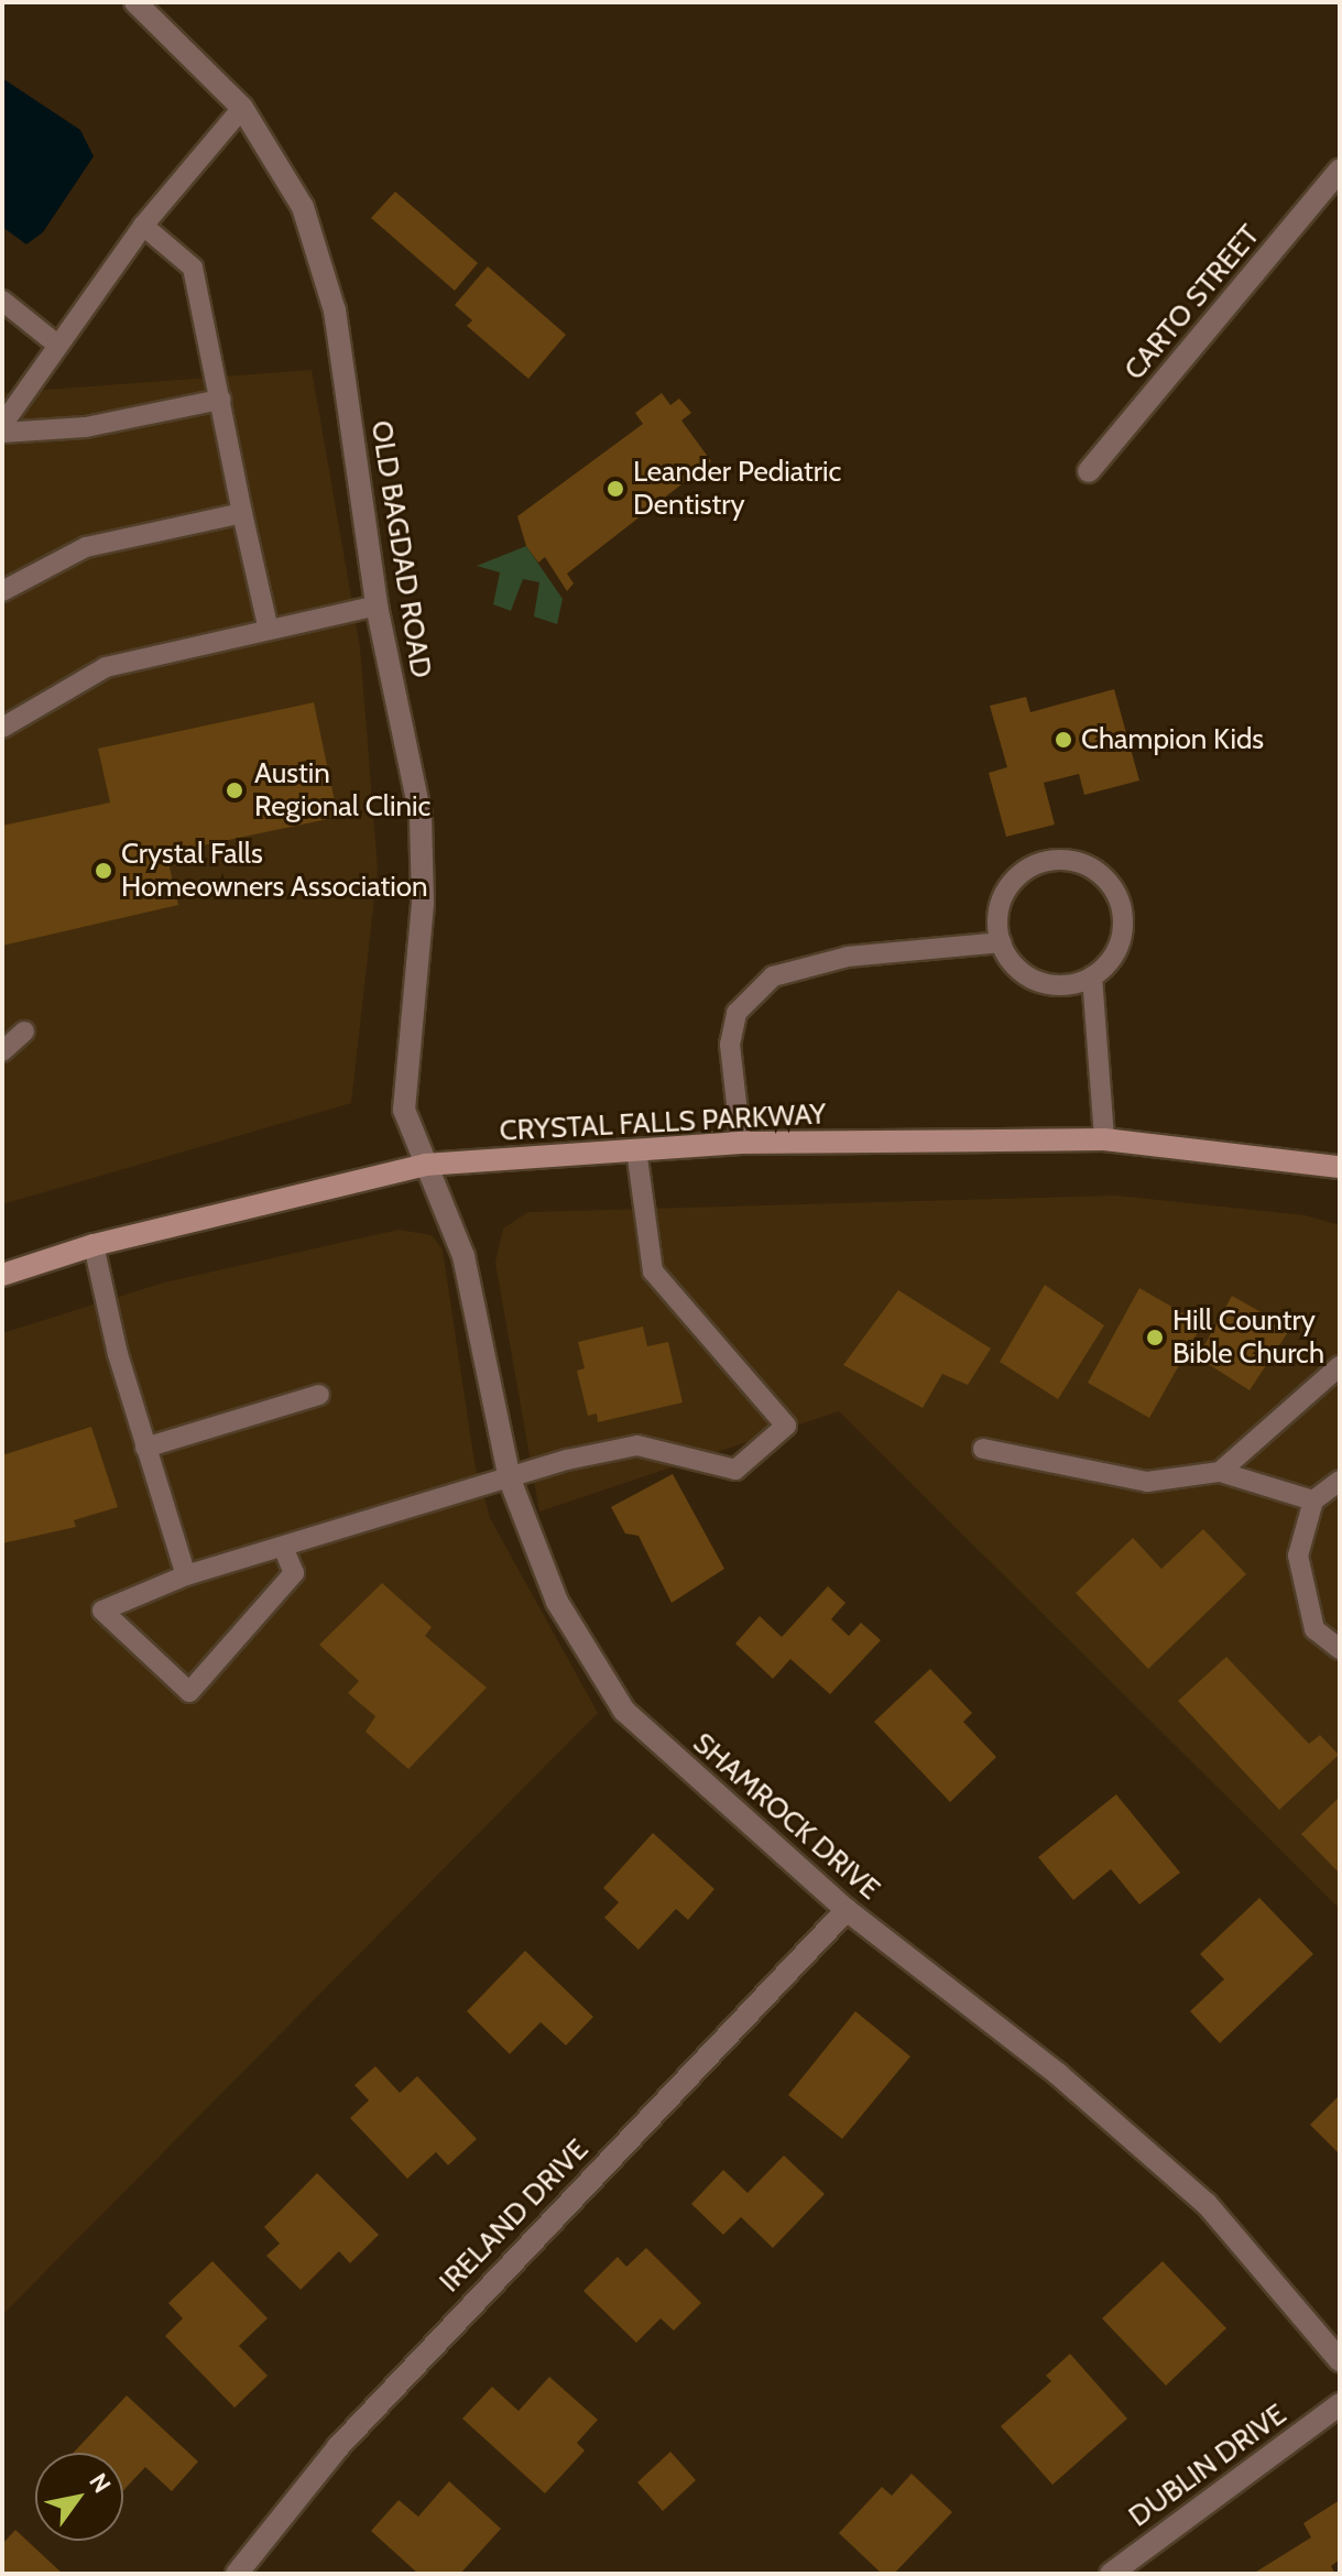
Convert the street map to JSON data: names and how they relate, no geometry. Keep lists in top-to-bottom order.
{
  "streets": {
    "main road": ["CRYSTAL FALLS PARKWAY"],
    "street": [
      "CARTO STREET",
      "OLD BAGDAD ROAD",
      "SHAMROCK DRIVE",
      "IRELAND DRIVE",
      "DUBLIN DRIVE"
    ]
  },
  "crossings": [
    ["OLD BAGDAD ROAD", "CRYSTAL FALLS PARKWAY"],
    ["OLD BAGDAD ROAD", "SHAMROCK DRIVE"],
    ["CRYSTAL FALLS PARKWAY", "SHAMROCK DRIVE"],
    ["SHAMROCK DRIVE", "IRELAND DRIVE"]
  ],
  "places": [
    "Leander Pediatric Dentistry",
    "Champion Kids",
    "Austin Regional Clinic",
    "Crystal Falls Homeowners Association",
    "Hill Country Bible Church"
  ],
  "north": "top right"
}
